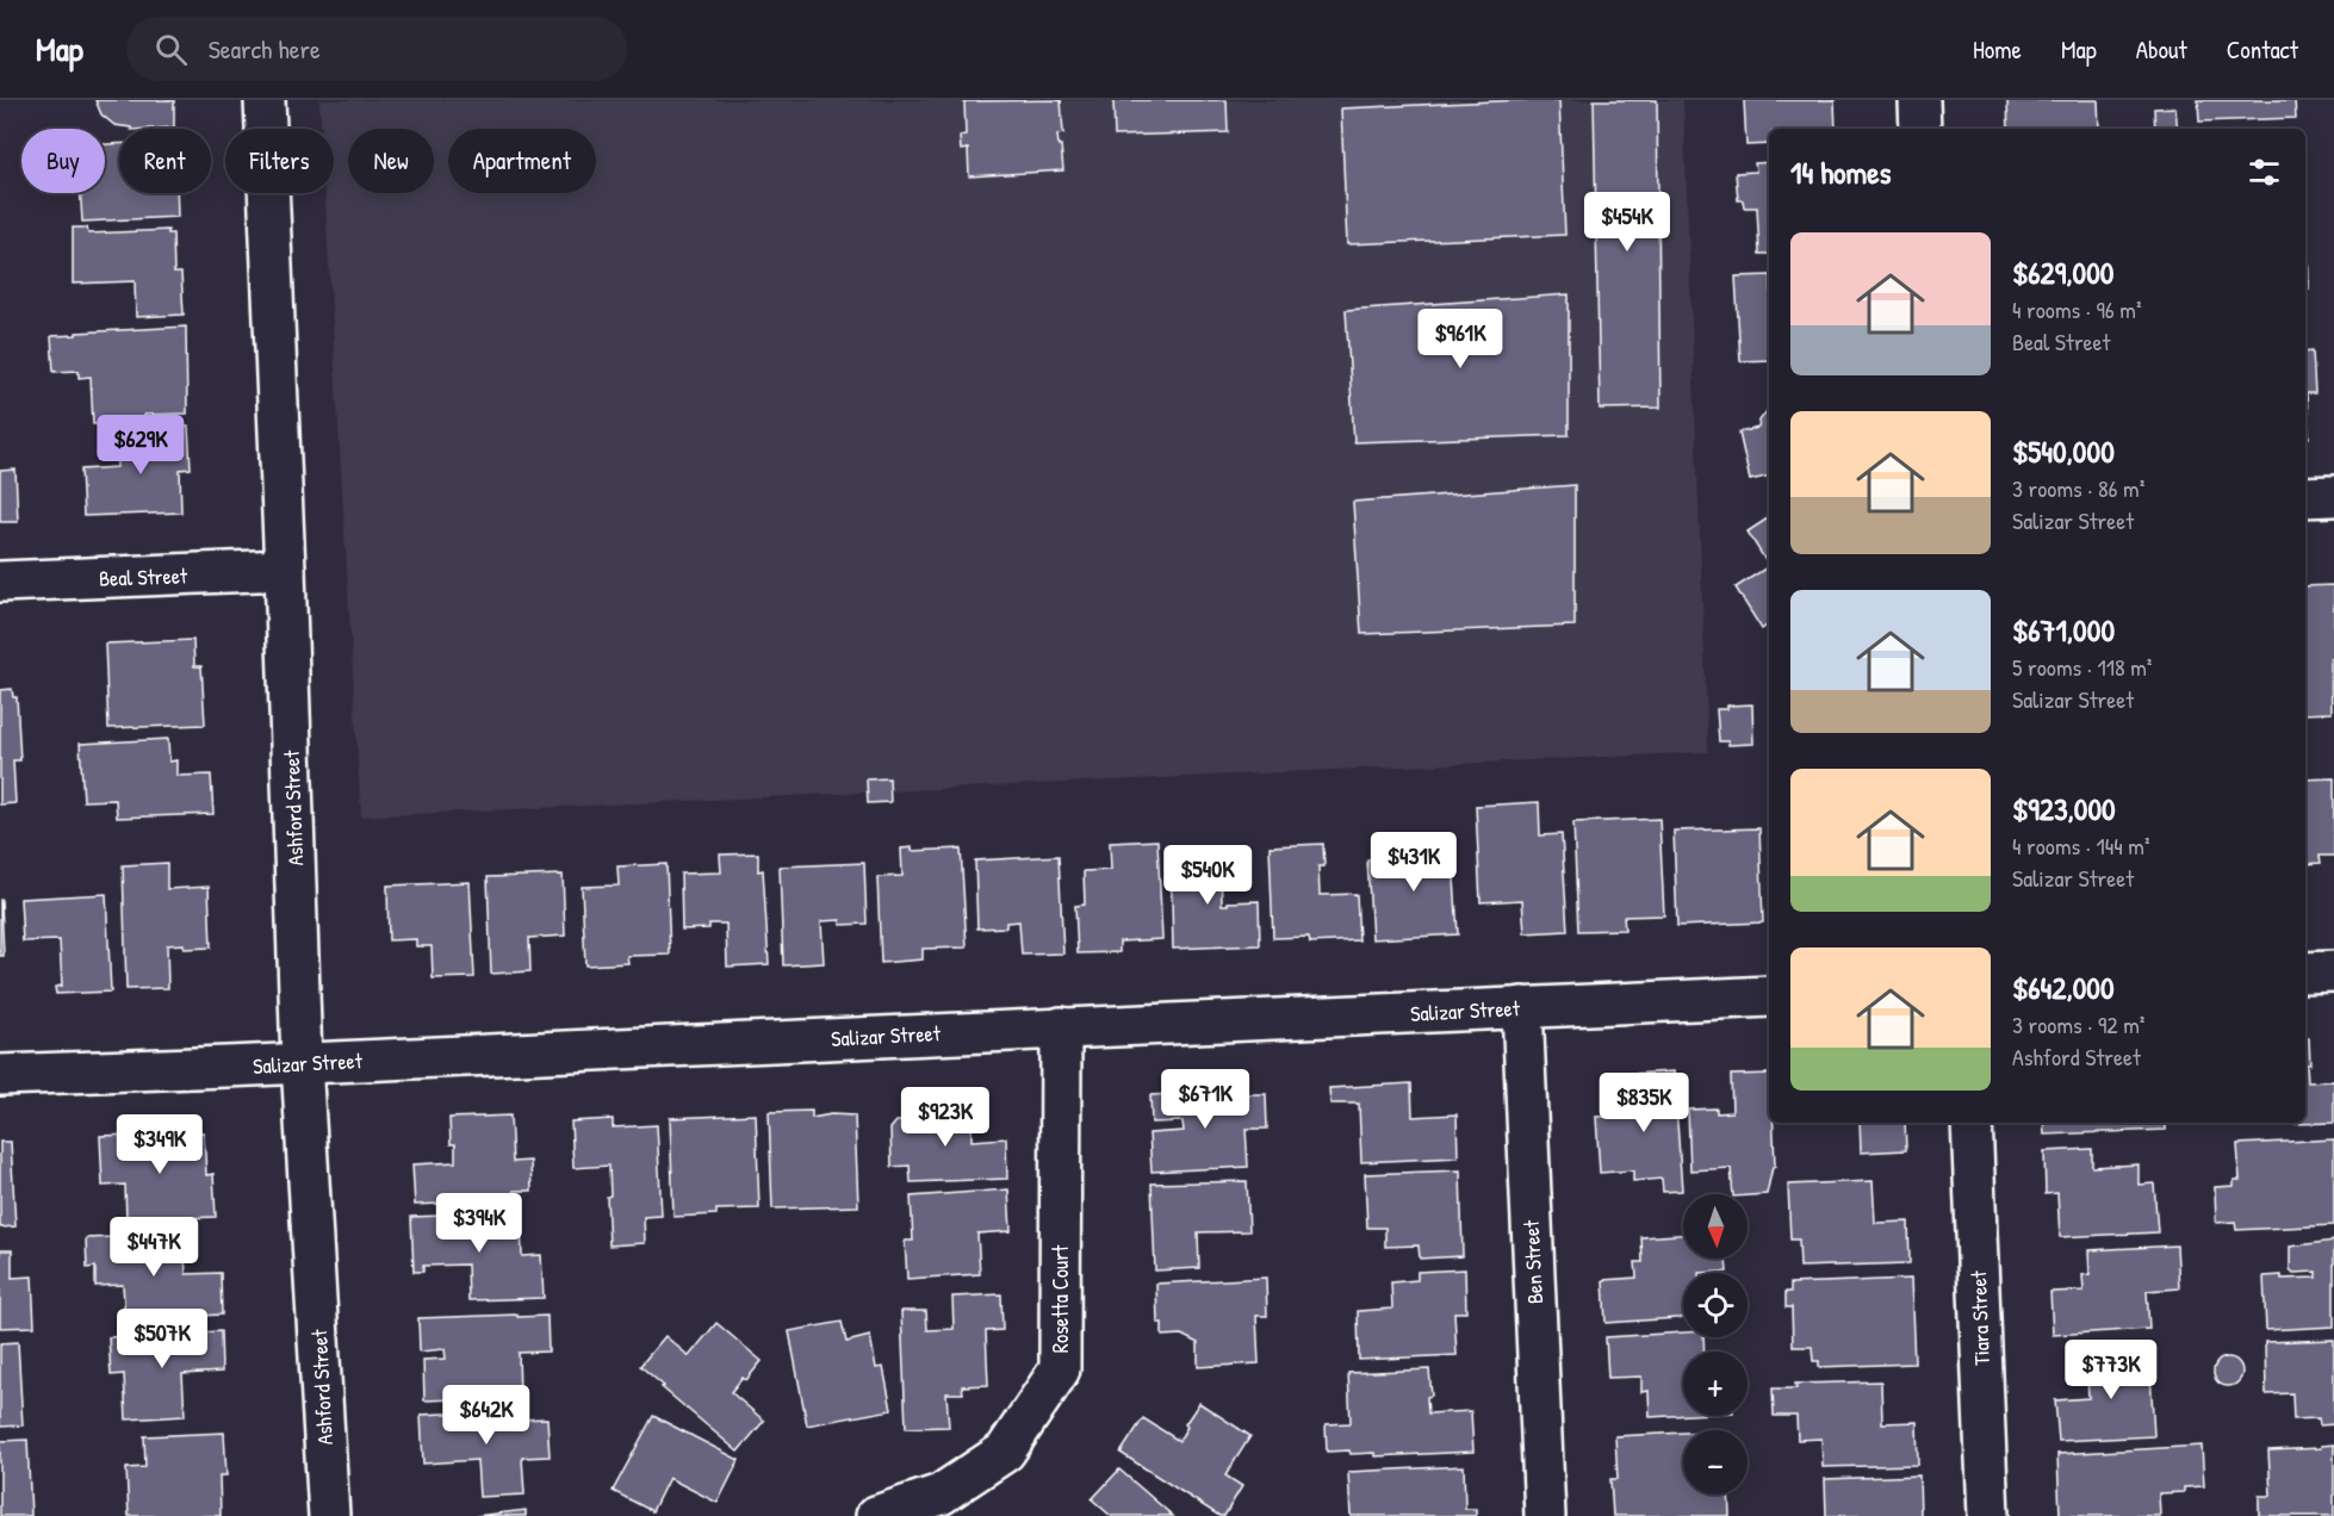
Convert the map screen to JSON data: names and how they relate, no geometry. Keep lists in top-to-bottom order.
{
  "streets": {
    "street": [
      "Beal Street",
      "Ashford Street",
      "Salizar Street",
      "Ben Street",
      "Rosetta Court",
      "Tiara Street"
    ]
  },
  "crossings": [
    ["Beal Street", "Ashford Street"],
    ["Ashford Street", "Salizar Street"],
    ["Salizar Street", "Ben Street"],
    ["Salizar Street", "Rosetta Court"]
  ],
  "north": "bottom",
  "page": {
    "header": "Map",
    "search": "Search here",
    "nav": [
      "Home",
      "Map",
      "About",
      "Contact"
    ],
    "chip": [
      "Buy",
      "Rent",
      "Filters",
      "New",
      "Apartment"
    ],
    "heading": "14 homes",
    "price": [
      "$454K",
      "$961K",
      "$629K",
      "$431K",
      "$540K",
      "$671K",
      "$835K",
      "$923K",
      "$349K",
      "$394K",
      "$447K",
      "$507K",
      "$773K",
      "$642K"
    ],
    "list": [
      {
        "name": "$629,000",
        "note": "4 rooms · 96 m² · Beal Street"
      },
      {
        "name": "$540,000",
        "note": "3 rooms · 86 m² · Salizar Street"
      },
      {
        "name": "$671,000",
        "note": "5 rooms · 118 m² · Salizar Street"
      },
      {
        "name": "$923,000",
        "note": "4 rooms · 144 m² · Salizar Street"
      },
      {
        "name": "$642,000",
        "note": "3 rooms · 92 m² · Ashford Street"
      }
    ],
    "map_buttons": ["+", "−"]
  }
}
